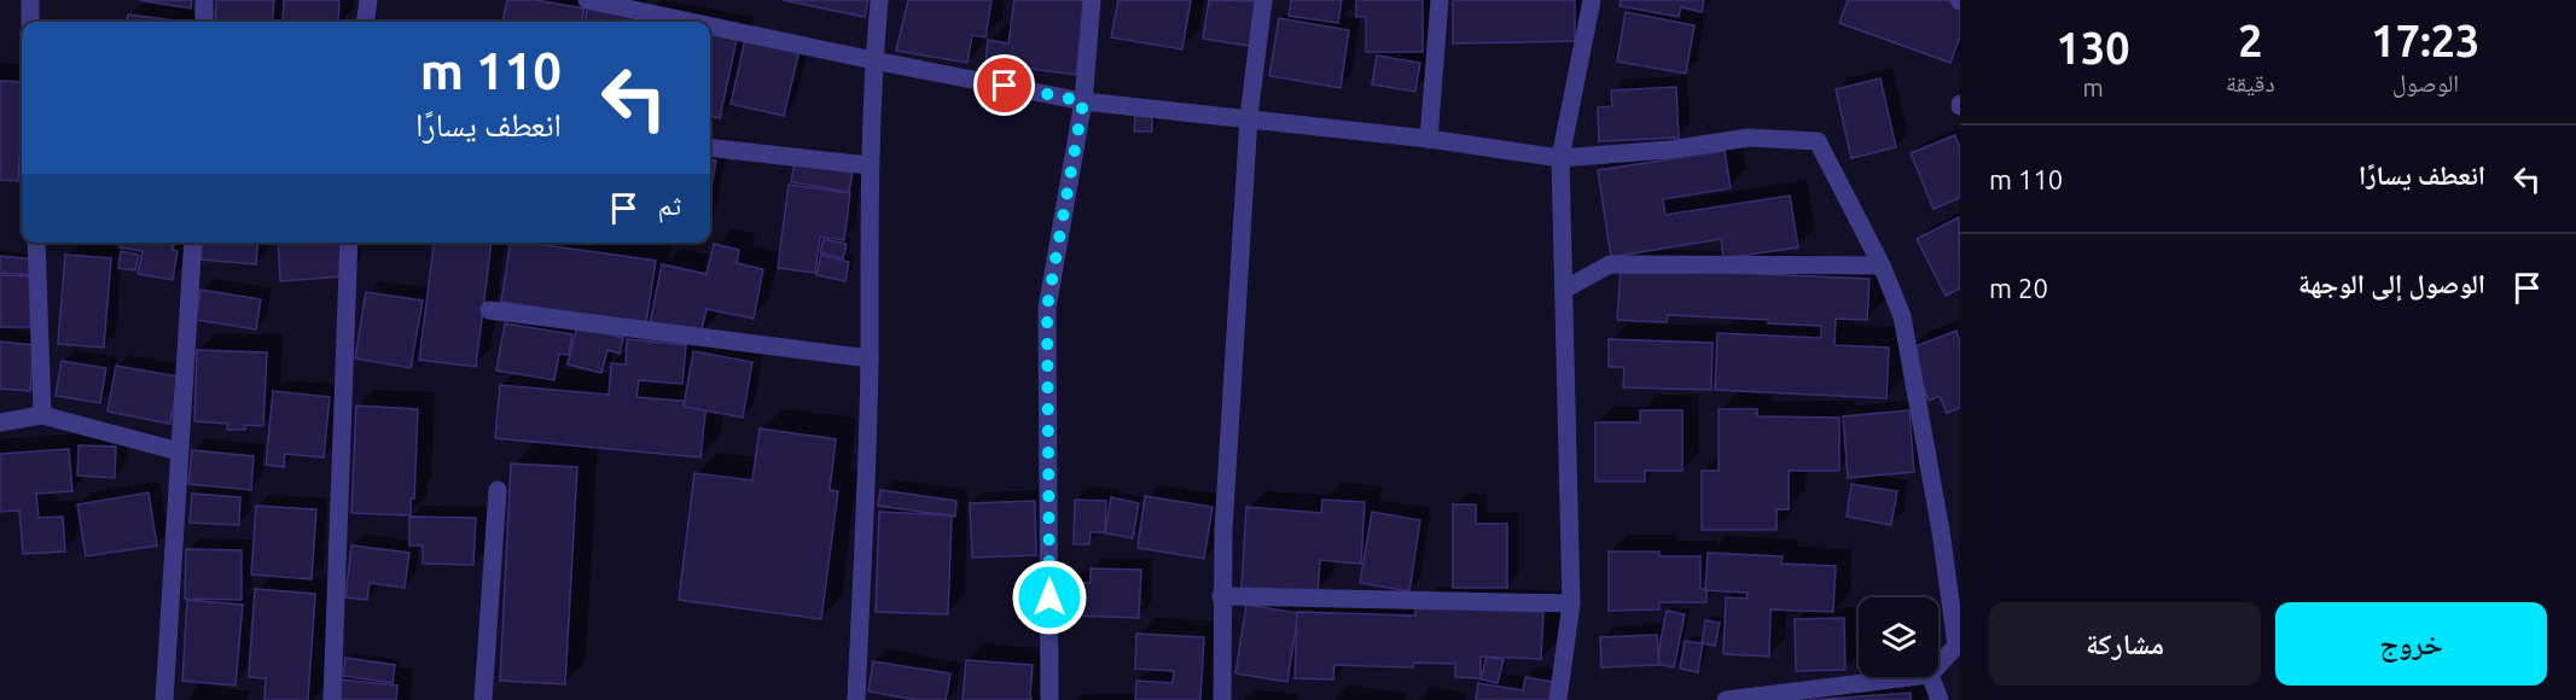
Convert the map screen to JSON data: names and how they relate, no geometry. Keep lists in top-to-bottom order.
{
  "page": {
    "eta": [
      "17:23",
      "الوصول",
      "2",
      "دقيقة",
      "130",
      "m"
    ],
    "turn": ["110 m", "انعطف يسارًا"],
    "list": [
      {
        "name": "انعطف يسارًا",
        "value": "110 m"
      },
      {
        "name": "الوصول إلى الوجهة",
        "value": "20 m"
      }
    ],
    "then": "ثم",
    "buttons": ["خروج", "مشاركة"]
  }
}
